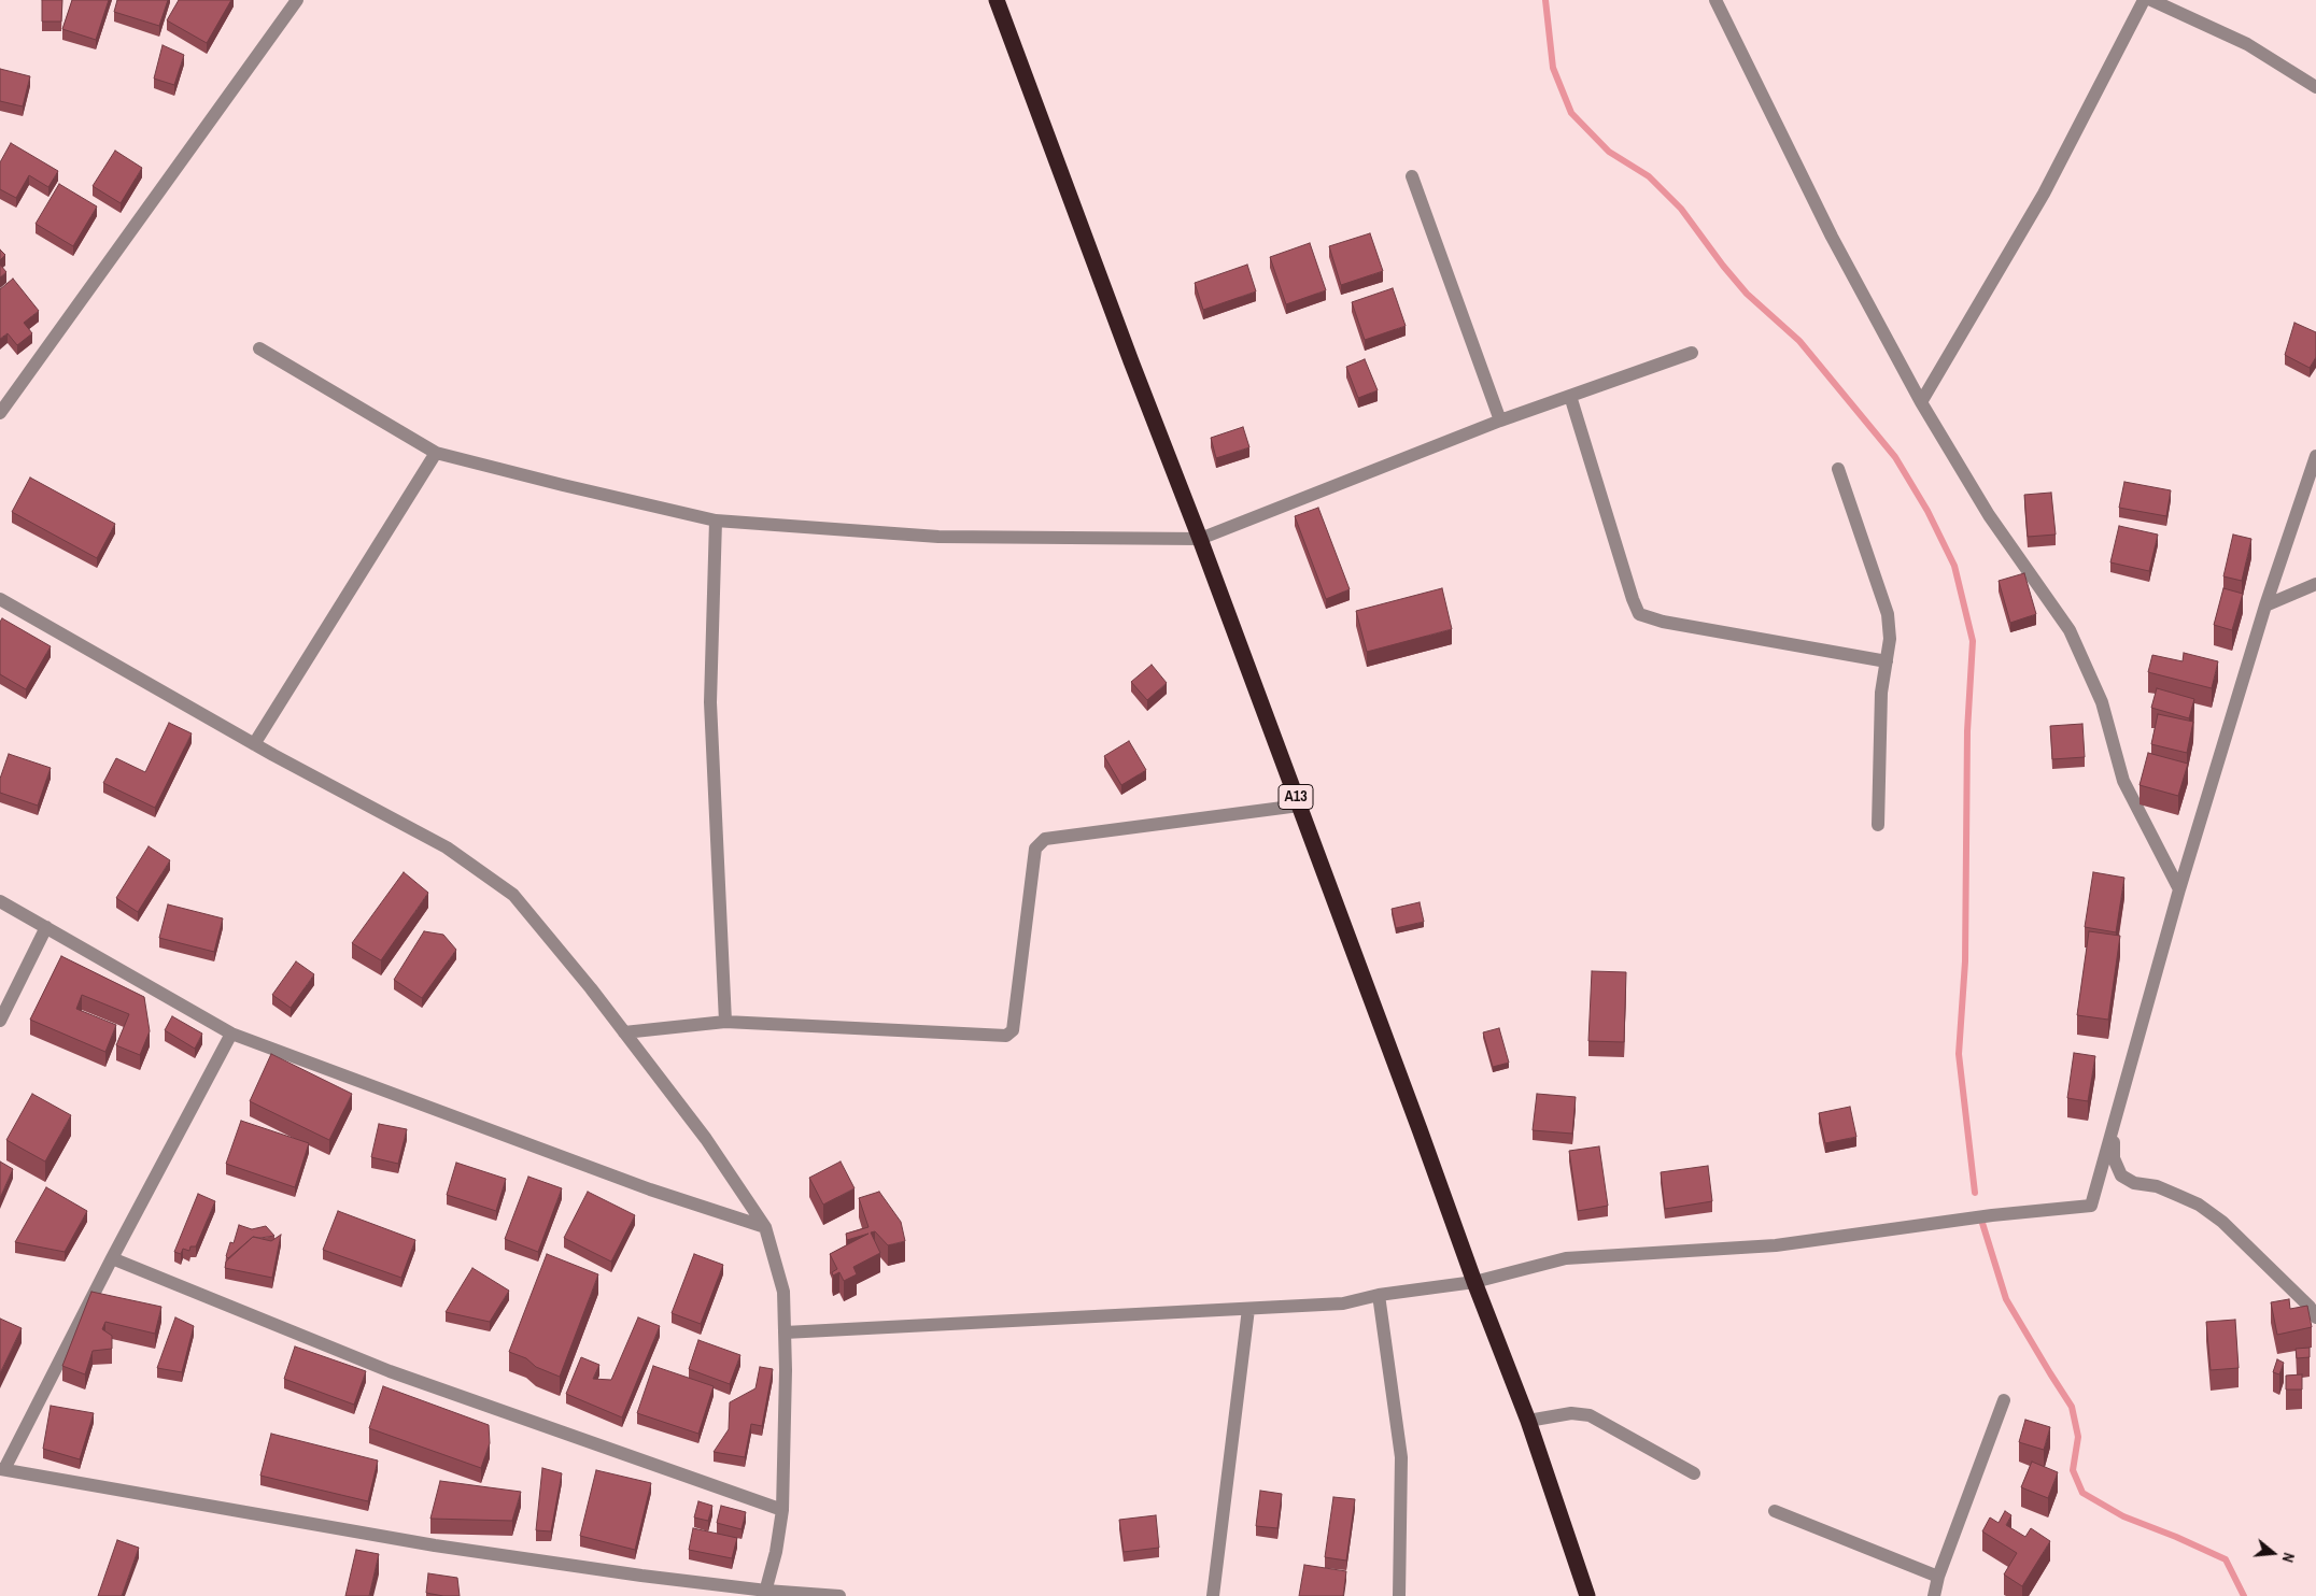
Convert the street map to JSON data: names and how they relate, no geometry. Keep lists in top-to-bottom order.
{
  "streets": {
    "highway": ["A13"]
  },
  "north": "right"
}
